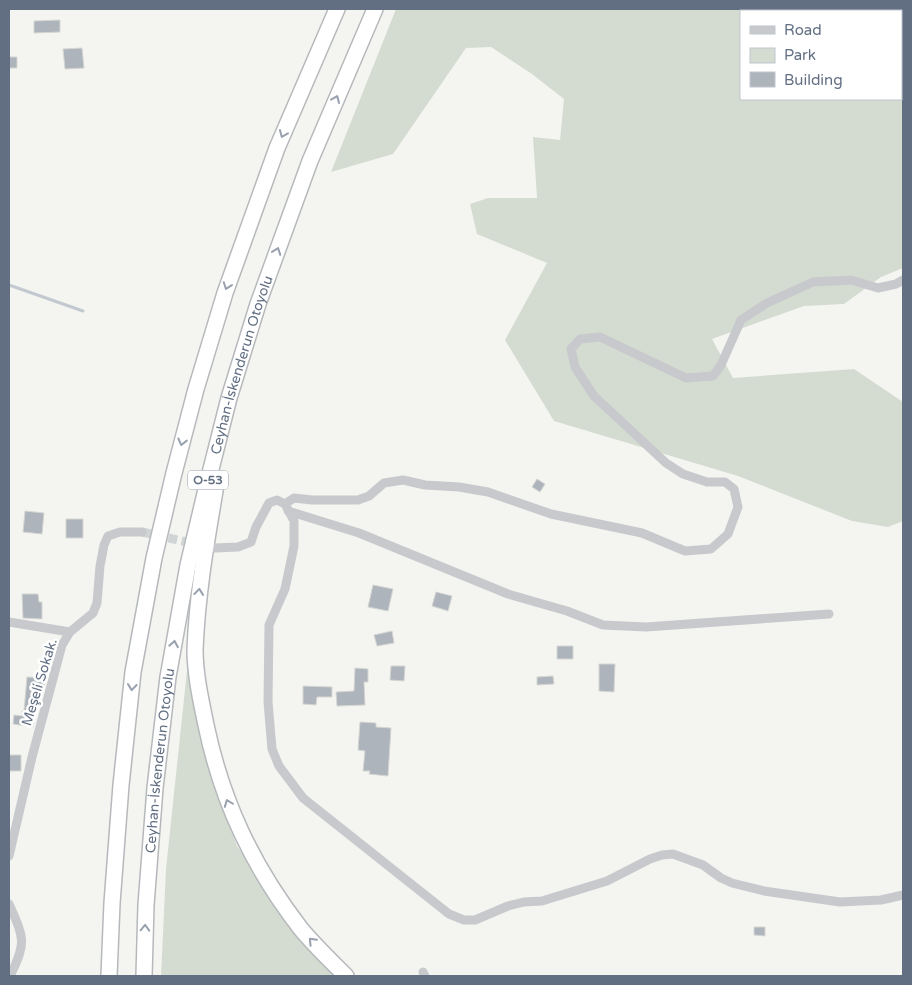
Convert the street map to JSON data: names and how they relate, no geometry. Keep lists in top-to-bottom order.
{
  "streets": {
    "highway": ["Ceyhan-İskenderun Otoyolu", "O-53"],
    "street": ["Meşeli Sokak."]
  },
  "legend": ["Road", "Park", "Building"]
}
